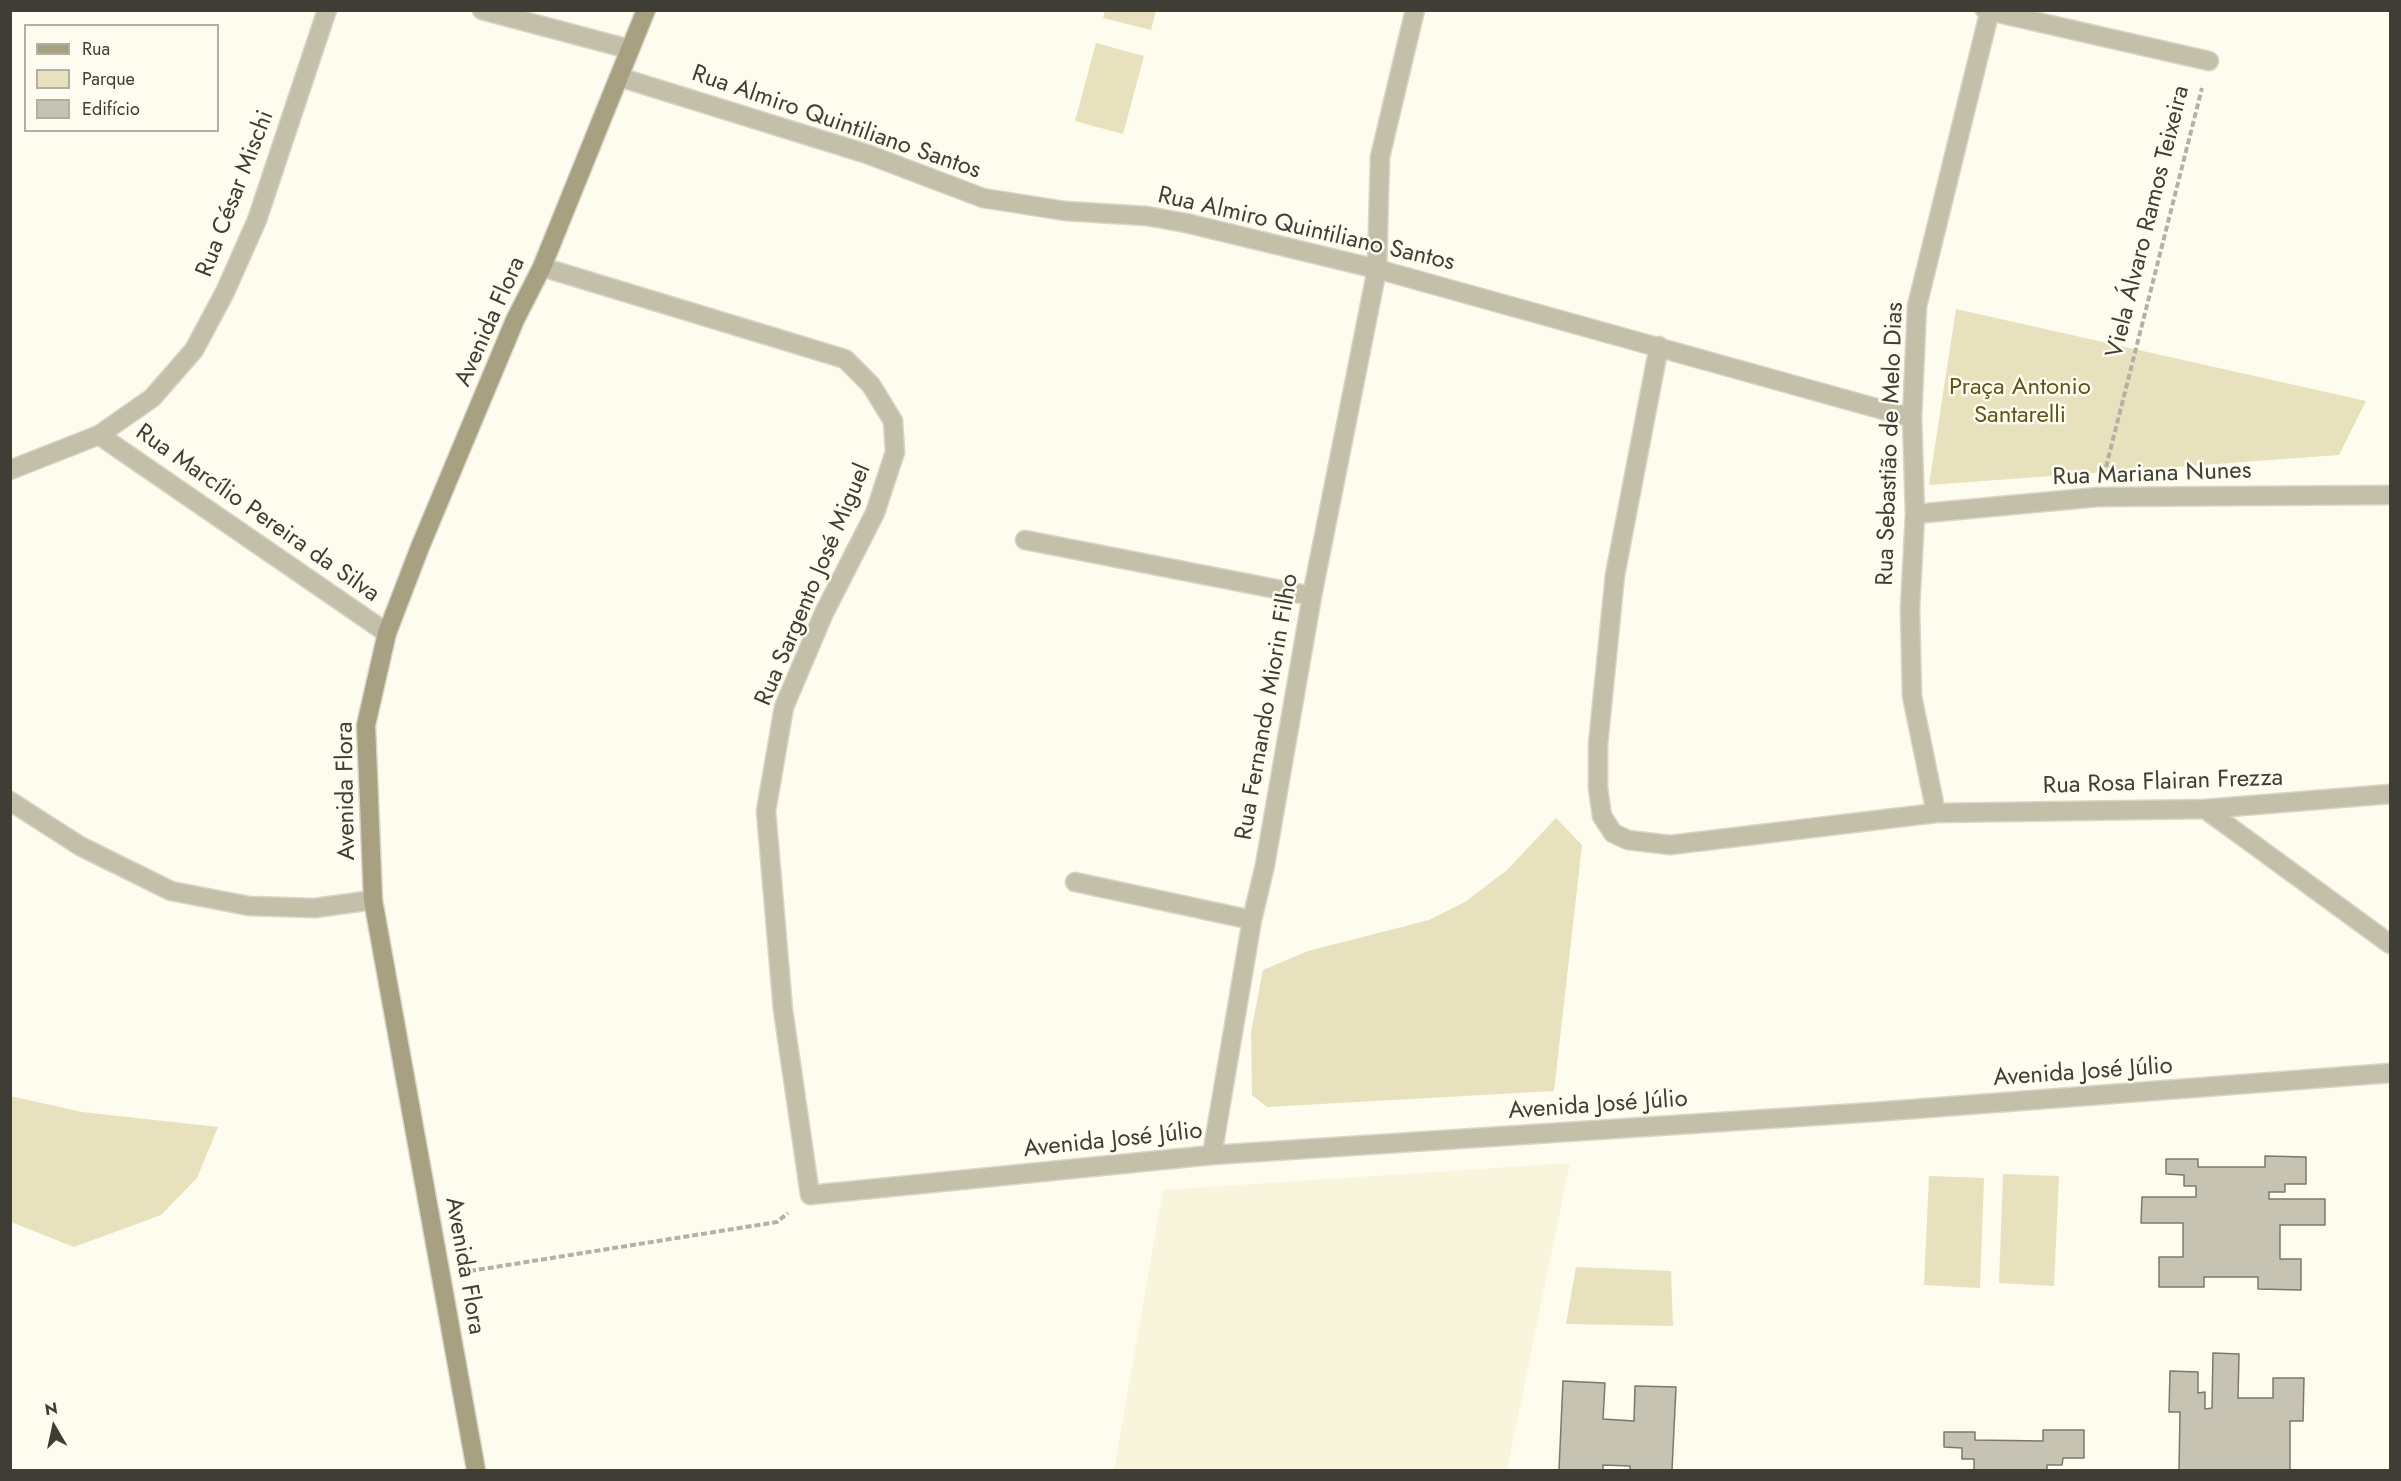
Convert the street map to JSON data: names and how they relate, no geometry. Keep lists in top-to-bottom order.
{
  "streets": {
    "main road": ["Avenida Flora"],
    "street": [
      "Rua Almiro Quintiliano Santos",
      "Rua César Mischi",
      "Rua Sebastião de Melo Dias",
      "Rua Mariana Nunes",
      "Rua Marcílio Pereira da Silva",
      "Rua Sargento José Miguel",
      "Rua Fernando Miorin Filho",
      "Rua Rosa Flairan Frezza",
      "Avenida José Júlio"
    ],
    "path": ["Viela Álvaro Ramos Teixeira"]
  },
  "crossings": [
    ["Rua Almiro Quintiliano Santos", "Avenida Flora"],
    ["Rua Almiro Quintiliano Santos", "Rua Sebastião de Melo Dias"],
    ["Rua Almiro Quintiliano Santos", "Rua Fernando Miorin Filho"],
    ["Rua Almiro Quintiliano Santos", "Rua Rosa Flairan Frezza"],
    ["Rua César Mischi", "Rua Marcílio Pereira da Silva"],
    ["Viela Álvaro Ramos Teixeira", "Rua Mariana Nunes"],
    ["Avenida Flora", "Rua Marcílio Pereira da Silva"],
    ["Avenida Flora", "Rua Sargento José Miguel"],
    ["Rua Sebastião de Melo Dias", "Rua Mariana Nunes"],
    ["Rua Sebastião de Melo Dias", "Rua Rosa Flairan Frezza"],
    ["Rua Sargento José Miguel", "Avenida José Júlio"],
    ["Rua Fernando Miorin Filho", "Avenida José Júlio"]
  ],
  "parks": ["Praça Antonio Santarelli"],
  "legend": ["Rua", "Parque", "Edifício"],
  "north": "top"
}
